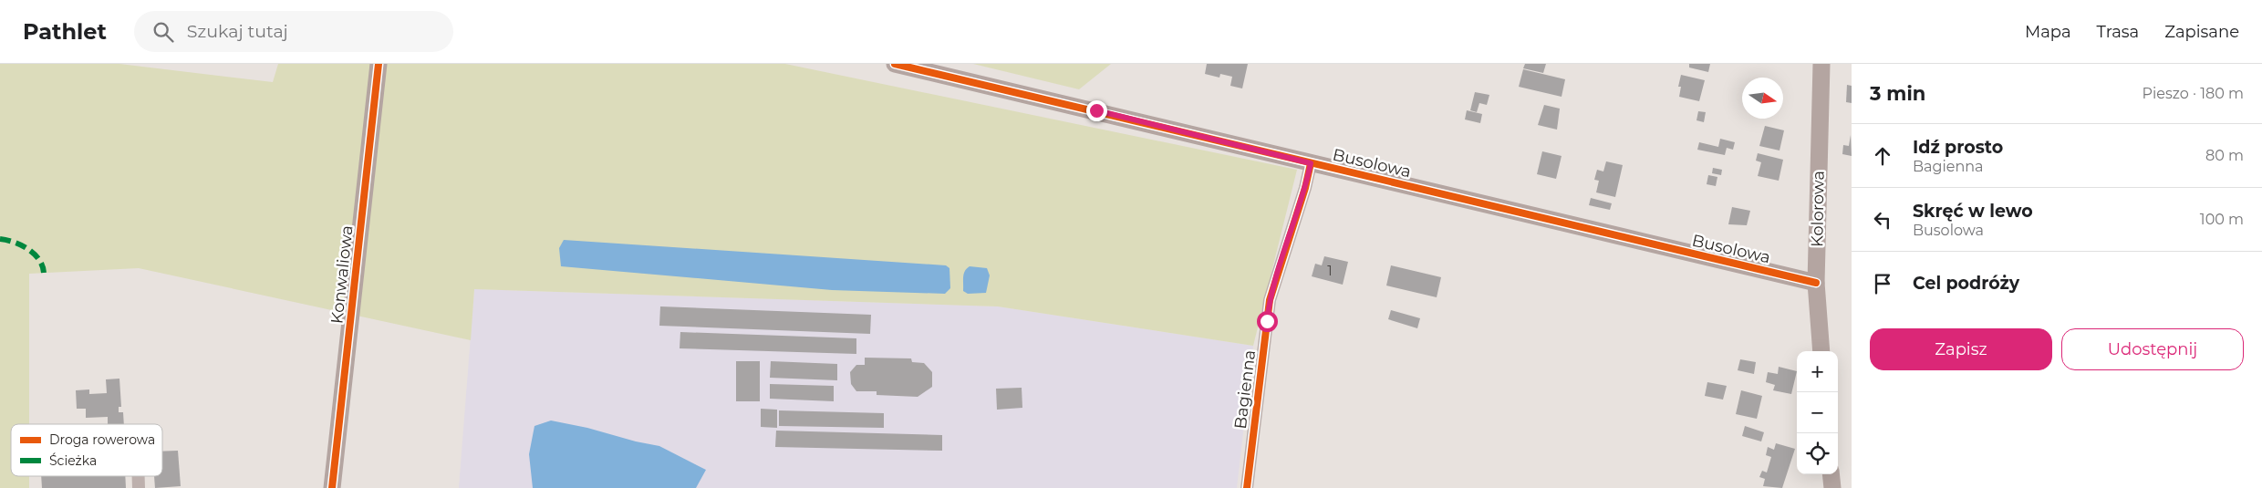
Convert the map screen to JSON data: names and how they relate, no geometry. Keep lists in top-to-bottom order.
{
  "streets": {
    "street": [
      "Busolowa",
      "Kolorowa",
      "Konwaliowa",
      "Bagienna"
    ]
  },
  "crossings": [
    ["Busolowa", "Kolorowa"],
    ["Busolowa", "Bagienna"]
  ],
  "house_numbers": ["1"],
  "legend": ["Droga rowerowa", "Ścieżka"],
  "north": "right",
  "page": {
    "header": "Pathlet",
    "search": "Szukaj tutaj",
    "nav": ["Mapa", "Trasa", "Zapisane"],
    "heading": ["3 min", "Pieszo · 180 m"],
    "list": [
      ["Idź prosto", "Bagienna", "80 m"],
      ["Skręć w lewo", "Busolowa", "100 m"],
      "Cel podróży"
    ],
    "buttons": ["Zapisz", "Udostępnij"],
    "map_buttons": ["+", "−"]
  }
}
